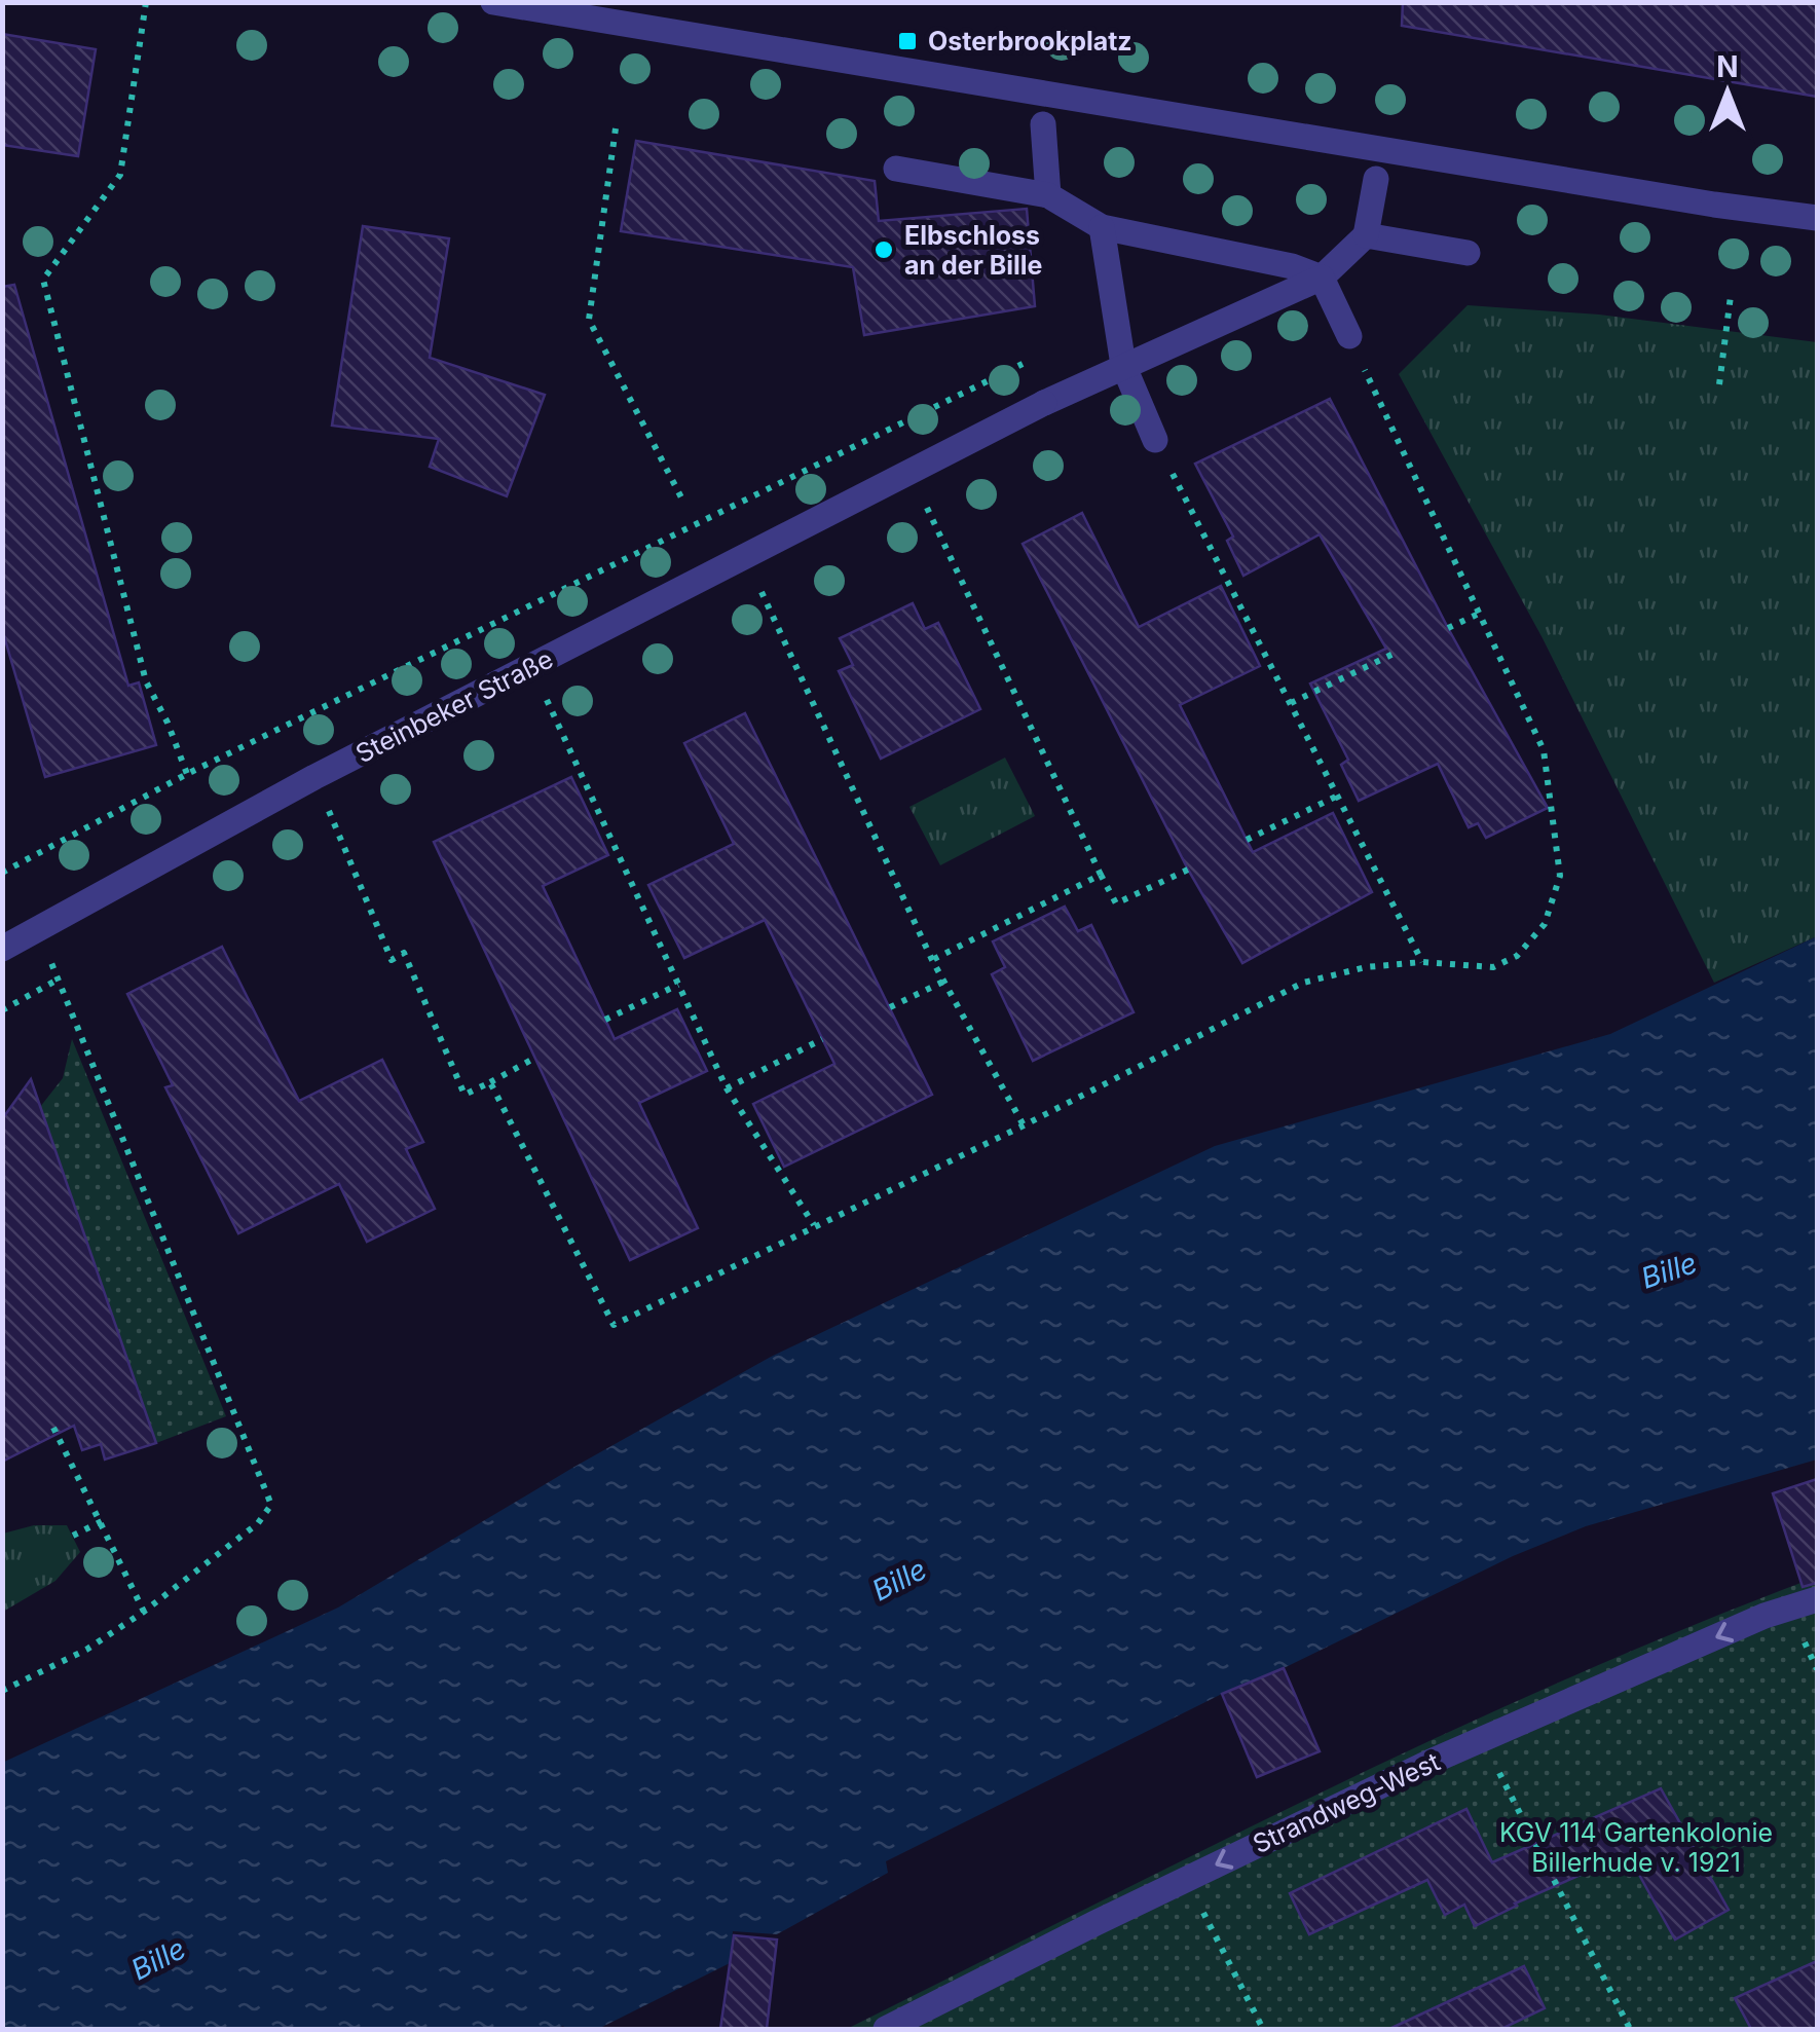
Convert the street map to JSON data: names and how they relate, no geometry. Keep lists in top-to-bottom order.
{
  "streets": {
    "street": ["Steinbeker Straße", "Strandweg-West"]
  },
  "one_way": ["Strandweg-West"],
  "water": ["Bille"],
  "parks": ["KGV 114 Gartenkolonie Billerhude v. 1921"],
  "places": {
    "transit": ["Osterbrookplatz"],
    "other": ["Elbschloss an der Bille"]
  },
  "north": "top"
}
